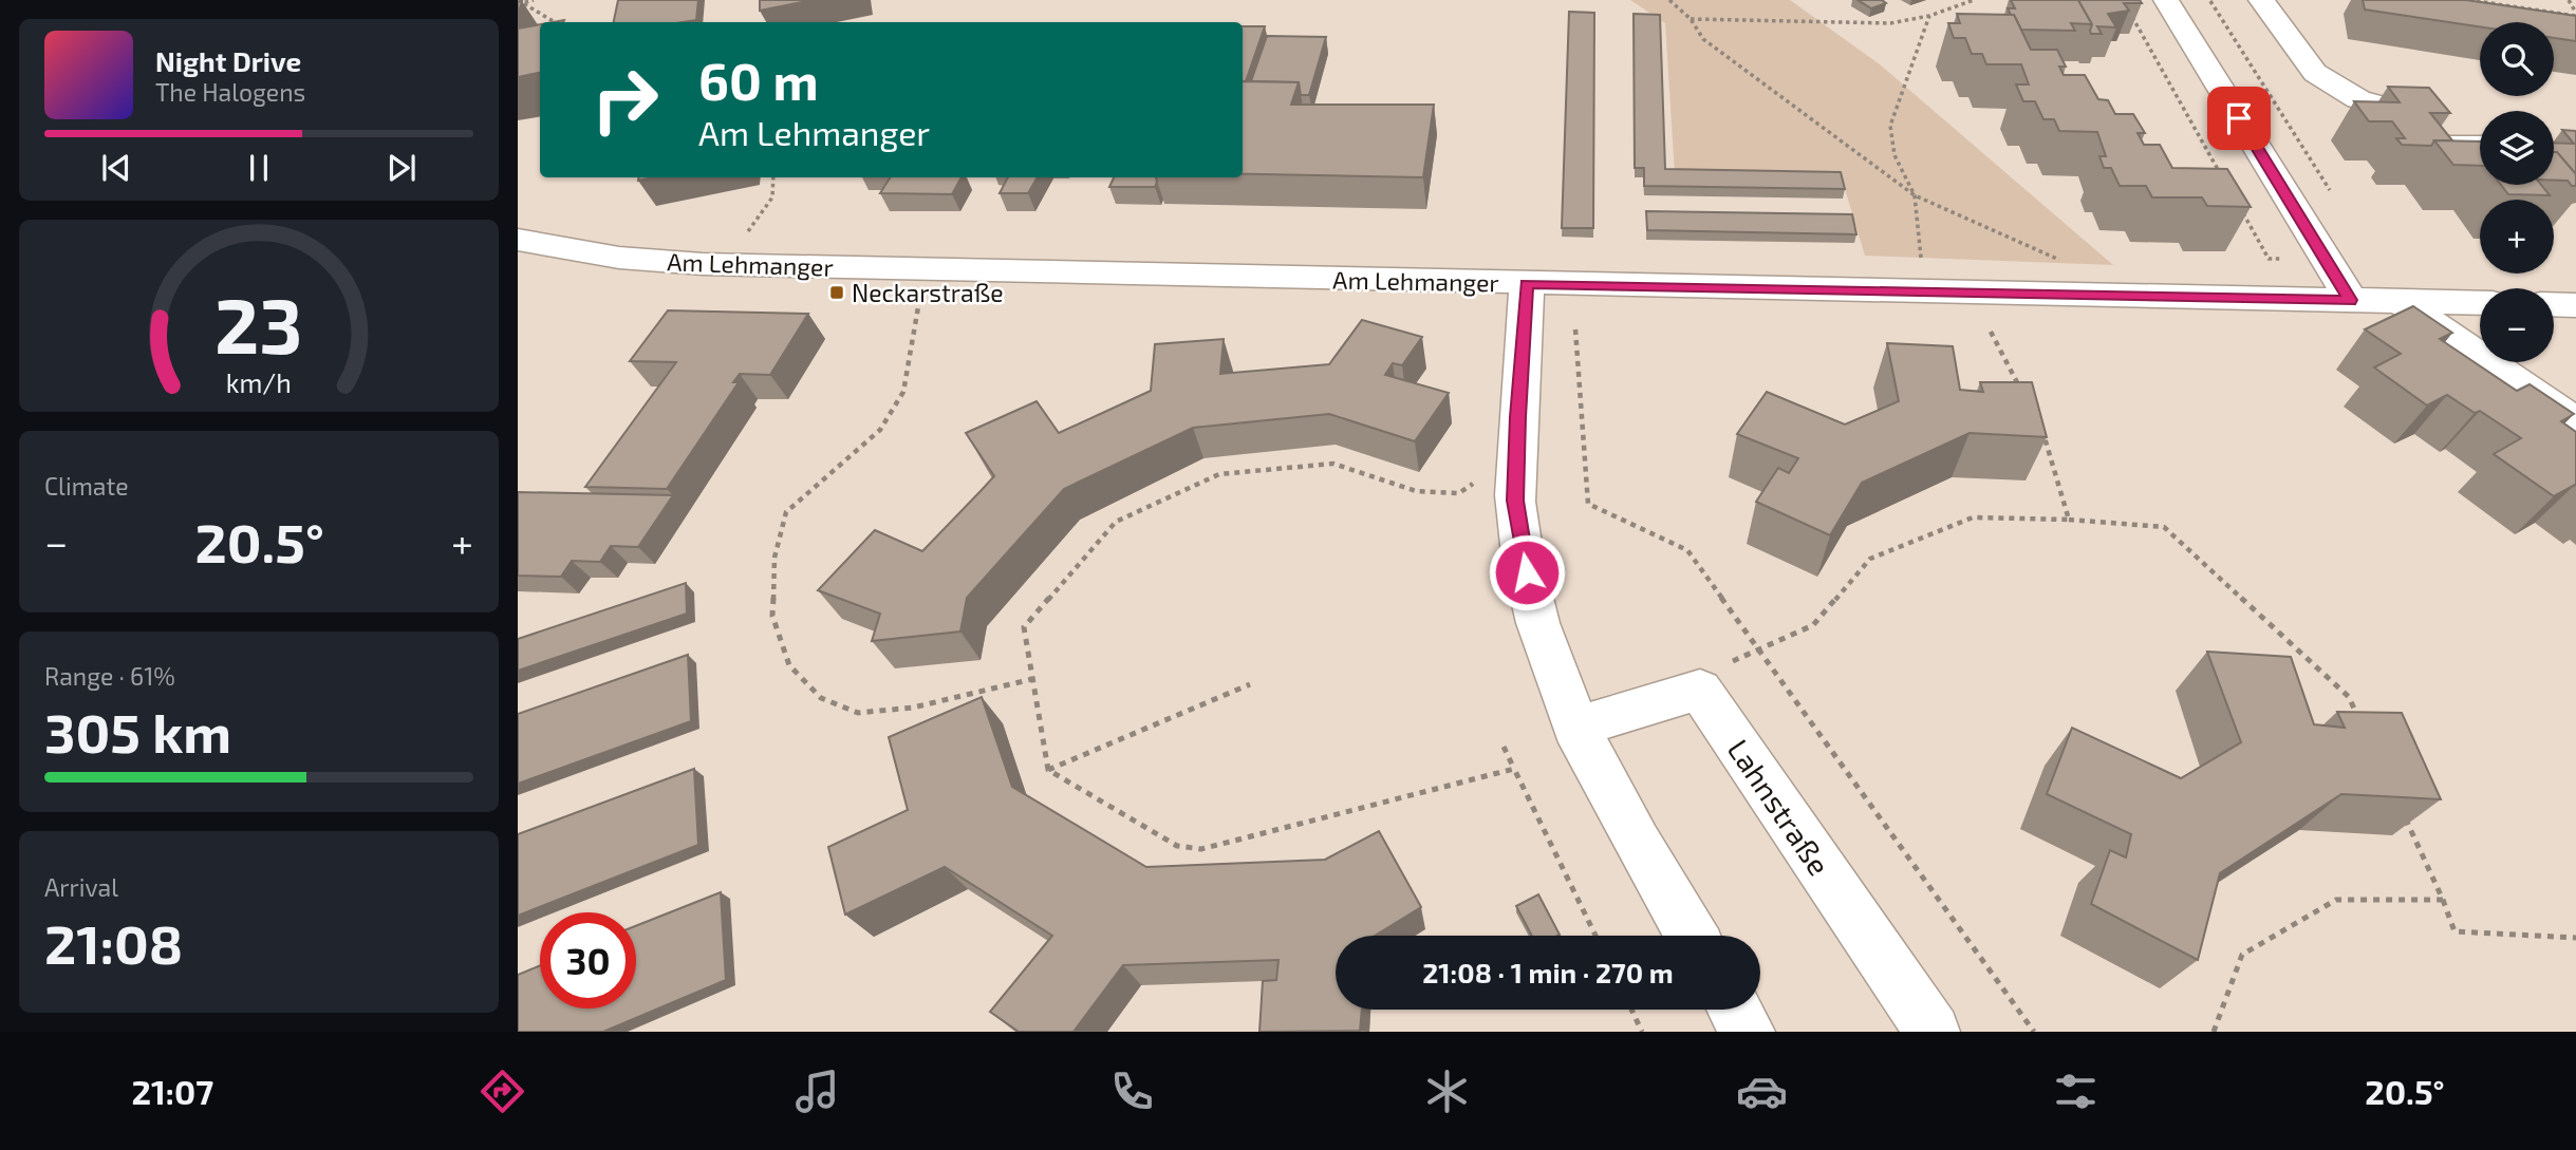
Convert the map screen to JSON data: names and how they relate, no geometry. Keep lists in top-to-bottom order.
{
  "streets": {
    "street": ["Am Lehmanger", "Lahnstraße"]
  },
  "places": {
    "transit": ["Neckarstraße"]
  },
  "page": {
    "map_buttons": ["+", "−"],
    "turn": ["60 m", "Am Lehmanger"],
    "song": ["Night Drive", "The Halogens"],
    "tile": [
      "Climate",
      ["Range · 61%", "305 km"],
      ["Arrival", "21:08"]
    ],
    "heat": ["−", "20.5°", "+"],
    "limit": "30",
    "trip": "21:08 · 1 min · 270 m",
    "tabs": ["21:07", "20.5°"],
    "gauge": ["23", "km/h"]
  }
}
